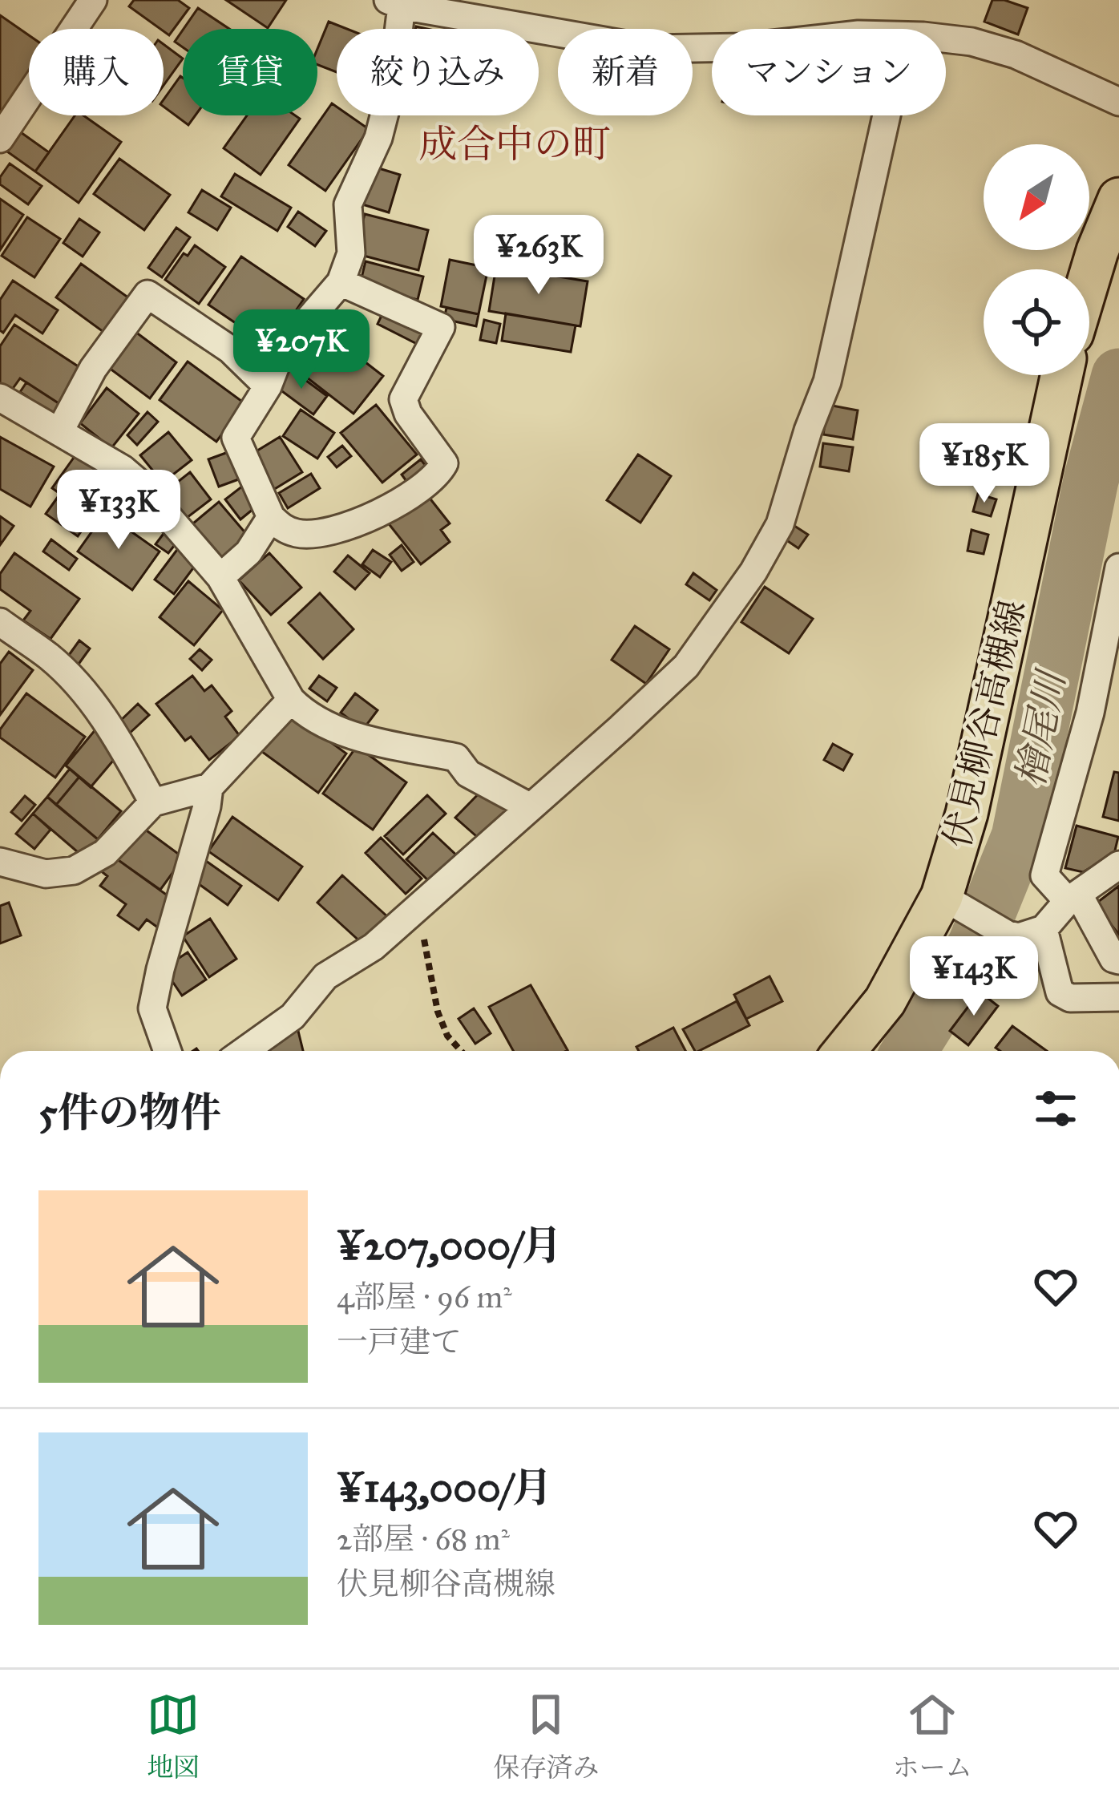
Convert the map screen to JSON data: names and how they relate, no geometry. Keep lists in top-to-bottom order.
{
  "streets": {
    "main road": ["伏見柳谷高槻線"]
  },
  "districts": ["成合中の町"],
  "water": ["檜尾川"],
  "north": "bottom left",
  "page": {
    "chip": [
      "購入",
      "賃貸",
      "絞り込み",
      "新着",
      "マンション"
    ],
    "price": [
      "¥263K",
      "¥207K",
      "¥185K",
      "¥133K",
      "¥143K"
    ],
    "heading": "5件の物件",
    "list": [
      {
        "name": "¥207,000/月",
        "note": "4部屋 · 96 m² · 一戸建て"
      },
      {
        "name": "¥143,000/月",
        "note": "2部屋 · 68 m² · 伏見柳谷高槻線"
      }
    ],
    "tabs": ["地図", "保存済み", "ホーム"]
  }
}
